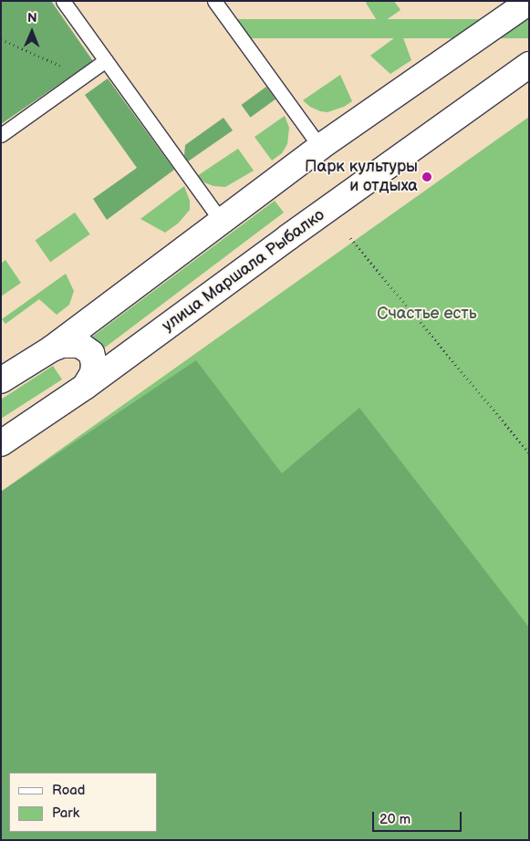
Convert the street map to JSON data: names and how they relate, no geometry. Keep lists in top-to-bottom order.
{
  "streets": {
    "main road": ["улица Маршала Рыбалко"]
  },
  "parks": ["Счастье есть"],
  "places": ["Парк культуры и отдыха"],
  "legend": ["Road", "Park"],
  "scale_bar": "20 m",
  "north": "top"
}
